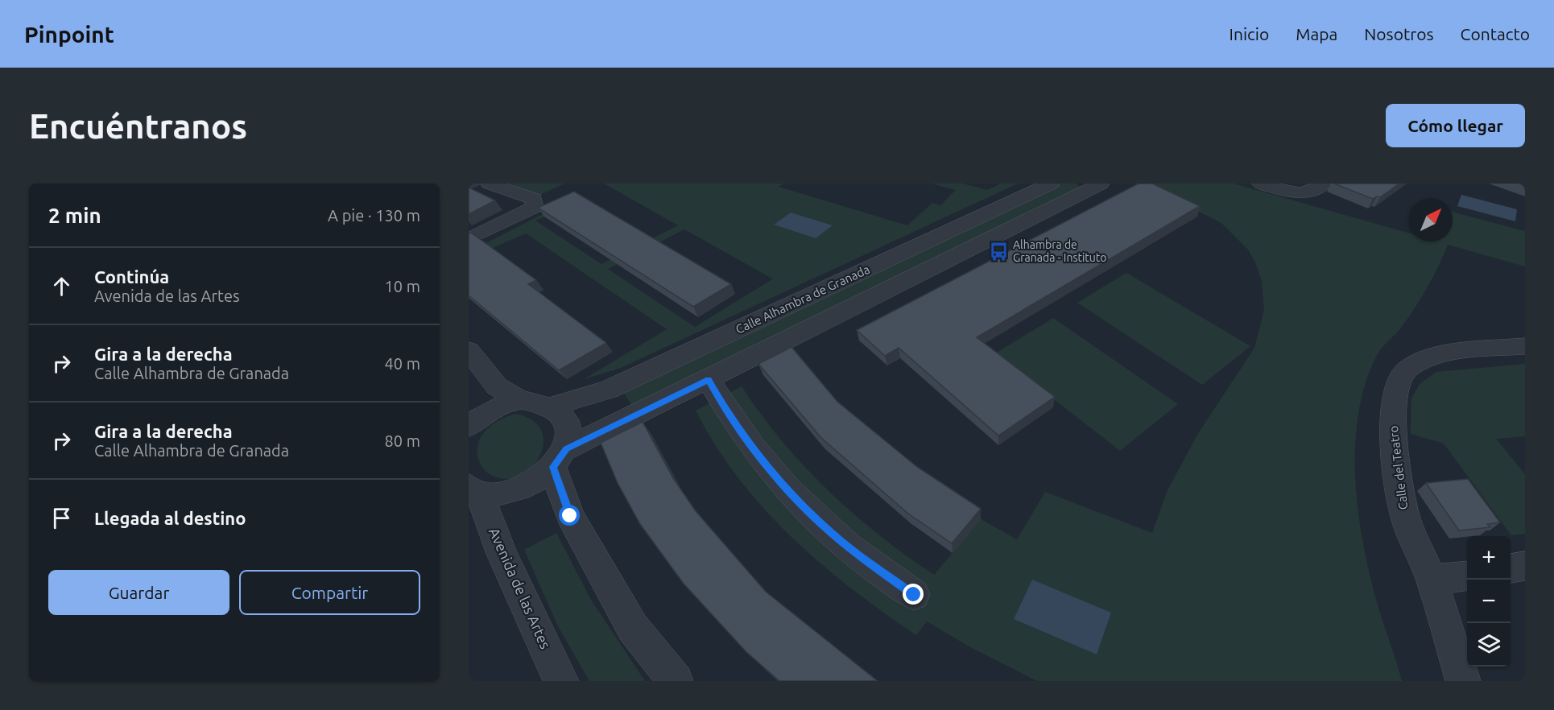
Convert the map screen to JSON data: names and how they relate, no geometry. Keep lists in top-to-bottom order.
{
  "streets": {
    "street": ["Calle Alhambra de Granada", "Calle del Teatro", "Avenida de las Artes"]
  },
  "places": {
    "bus stop": ["Alhambra de Granada - Instituto"]
  },
  "north": "top right",
  "page": {
    "header": "Pinpoint",
    "nav": [
      "Inicio",
      "Mapa",
      "Nosotros",
      "Contacto"
    ],
    "buttons": [
      "Cómo llegar",
      ["Guardar", "Compartir"]
    ],
    "title": "Encuéntranos",
    "heading": ["2 min", "A pie · 130 m"],
    "list": [
      ["Continúa", "Avenida de las Artes", "10 m"],
      ["Gira a la derecha", "Calle Alhambra de Granada", "40 m"],
      ["Gira a la derecha", "Calle Alhambra de Granada", "80 m"],
      "Llegada al destino"
    ],
    "map_buttons": ["+", "−"]
  }
}
